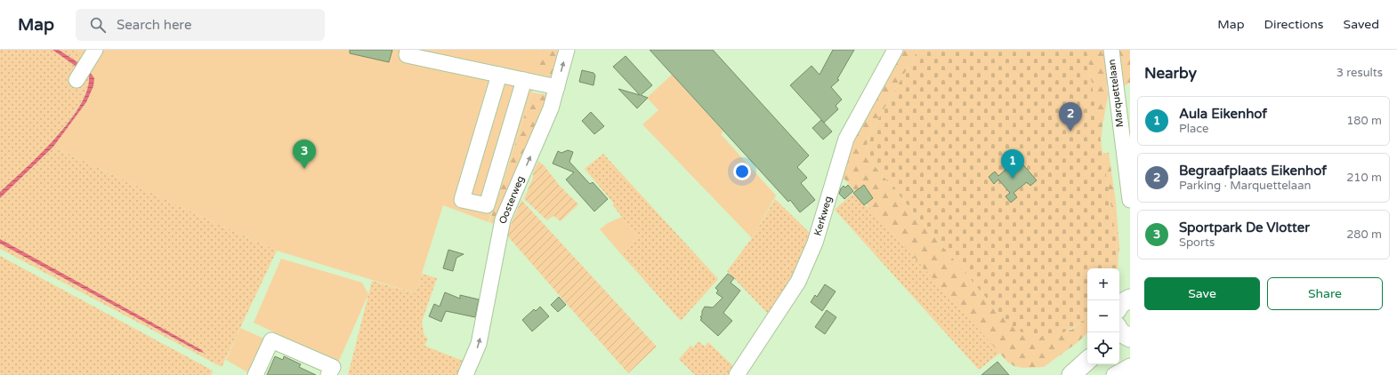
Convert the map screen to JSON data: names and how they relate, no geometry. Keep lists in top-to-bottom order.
{
  "streets": {
    "street": ["Marquettelaan", "Oosterweg", "Kerkweg"]
  },
  "one_way": ["Oosterweg"],
  "page": {
    "header": "Map",
    "search": "Search here",
    "nav": ["Map", "Directions", "Saved"],
    "heading": ["Nearby", "3 results"],
    "list": [
      {
        "mark": "1",
        "name": "Aula Eikenhof",
        "note": "Place",
        "value": "180 m"
      },
      {
        "mark": "2",
        "name": "Begraafplaats Eikenhof",
        "note": "Parking · Marquettelaan",
        "value": "210 m"
      },
      {
        "mark": "3",
        "name": "Sportpark De Vlotter",
        "note": "Sports",
        "value": "280 m"
      }
    ],
    "pins": ["2", "3", "1"],
    "buttons": ["Save", "Share"],
    "map_buttons": ["+", "−"]
  }
}
